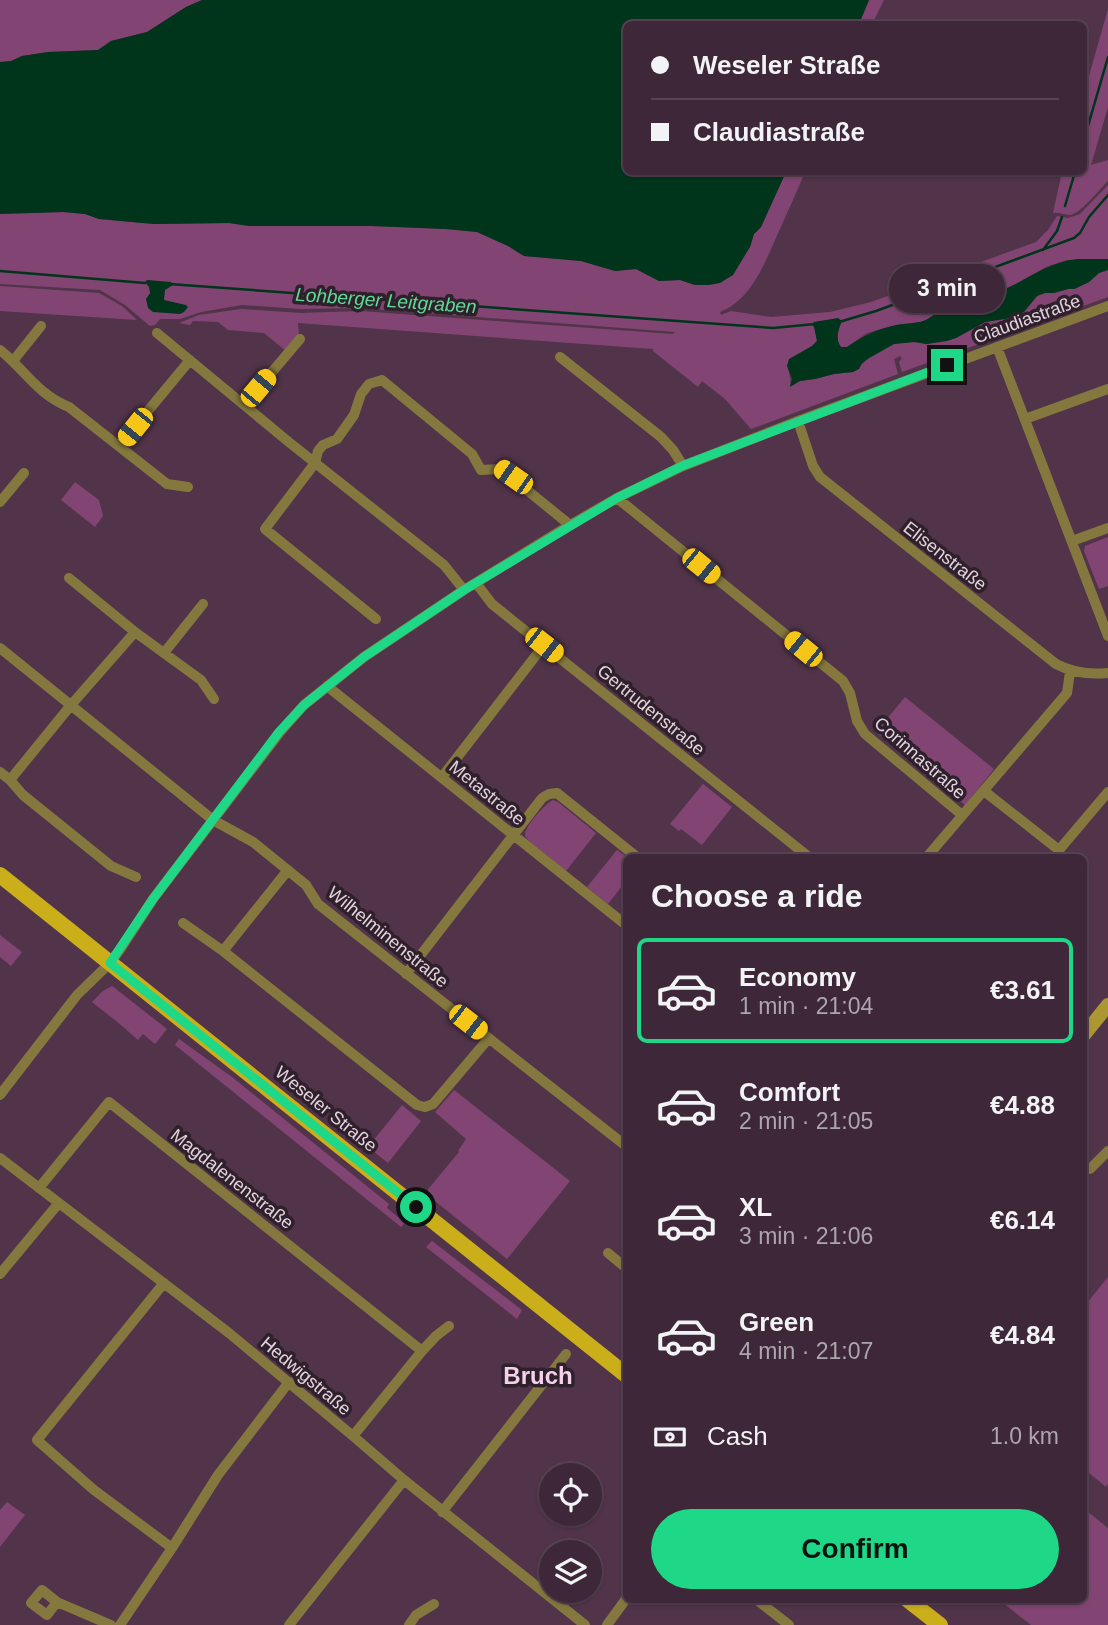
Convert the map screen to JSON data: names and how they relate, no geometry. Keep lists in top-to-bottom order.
{
  "streets": {
    "main road": ["Weseler Straße"],
    "street": [
      "Claudiastraße",
      "Elisenstraße",
      "Gertrudenstraße",
      "Corinnastraße",
      "Metastraße",
      "Wilhelminenstraße",
      "Magdalenenstraße",
      "Hedwigstraße"
    ]
  },
  "crossings": [
    ["Claudiastraße", "Elisenstraße"],
    ["Claudiastraße", "Gertrudenstraße"],
    ["Claudiastraße", "Corinnastraße"],
    ["Claudiastraße", "Metastraße"],
    ["Claudiastraße", "Wilhelminenstraße"],
    ["Claudiastraße", "Weseler Straße"],
    ["Magdalenenstraße", "Hedwigstraße"]
  ],
  "districts": ["Bruch"],
  "water": ["Lohberger Leitgraben"],
  "page": {
    "banner": ["Weseler Straße", "Claudiastraße"],
    "bubble": "3 min",
    "heading": "Choose a ride",
    "list": [
      {
        "name": "Economy",
        "note": "1 min · 21:04",
        "value": "€3.61"
      },
      {
        "name": "Comfort",
        "note": "2 min · 21:05",
        "value": "€4.88"
      },
      {
        "name": "XL",
        "note": "3 min · 21:06",
        "value": "€6.14"
      },
      {
        "name": "Green",
        "note": "4 min · 21:07",
        "value": "€4.84"
      }
    ],
    "pay": ["Cash", "1.0 km"],
    "buttons": "Confirm"
  }
}
